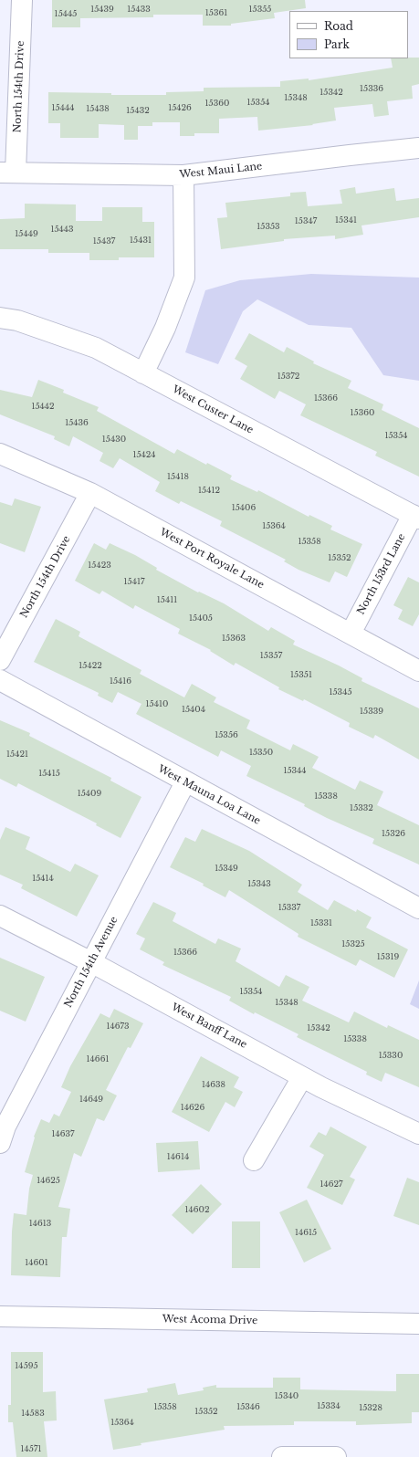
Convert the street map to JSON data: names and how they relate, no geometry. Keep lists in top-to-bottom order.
{
  "streets": {
    "street": [
      "North 154th Drive",
      "West Maui Lane",
      "West Custer Lane",
      "West Port Royale Lane",
      "North 153rd Lane",
      "West Mauna Loa Lane",
      "North 154th Avenue",
      "West Banff Lane",
      "West Acoma Drive"
    ]
  },
  "crossings": [
    ["North 154th Drive", "West Maui Lane"],
    ["North 154th Drive", "West Port Royale Lane"],
    ["West Custer Lane", "North 153rd Lane"],
    ["West Port Royale Lane", "North 153rd Lane"],
    ["West Mauna Loa Lane", "North 154th Avenue"],
    ["North 154th Avenue", "West Banff Lane"]
  ],
  "house_numbers": [
    "15439",
    "15433",
    "15355",
    "15361",
    "15445",
    "15336",
    "15342",
    "15348",
    "15354",
    "15360",
    "15444",
    "15426",
    "15438",
    "15432",
    "15341",
    "15347",
    "15353",
    "15443",
    "15449",
    "15431",
    "15437",
    "15372",
    "15366",
    "15442",
    "15360",
    "15436",
    "15354",
    "15430",
    "15424",
    "15418",
    "15412",
    "15406",
    "15364",
    "15358",
    "15352",
    "15423",
    "15417",
    "15411",
    "15405",
    "15363",
    "15357",
    "15422",
    "15351",
    "15416",
    "15345",
    "15410",
    "15404",
    "15339",
    "15356",
    "15350",
    "15421",
    "15344",
    "15415",
    "15409",
    "15338",
    "15332",
    "15326",
    "15349",
    "15414",
    "15343",
    "15337",
    "15331",
    "15325",
    "15366",
    "15319",
    "15354",
    "15348",
    "14673",
    "15342",
    "15338",
    "15330",
    "14661",
    "14638",
    "14649",
    "14626",
    "14637",
    "14614",
    "14625",
    "14627",
    "14602",
    "14613",
    "14615",
    "14601",
    "14595",
    "15340",
    "15334",
    "15358",
    "15346",
    "15328",
    "15352",
    "14583",
    "15364",
    "14571"
  ],
  "legend": ["Road", "Park"]
}
